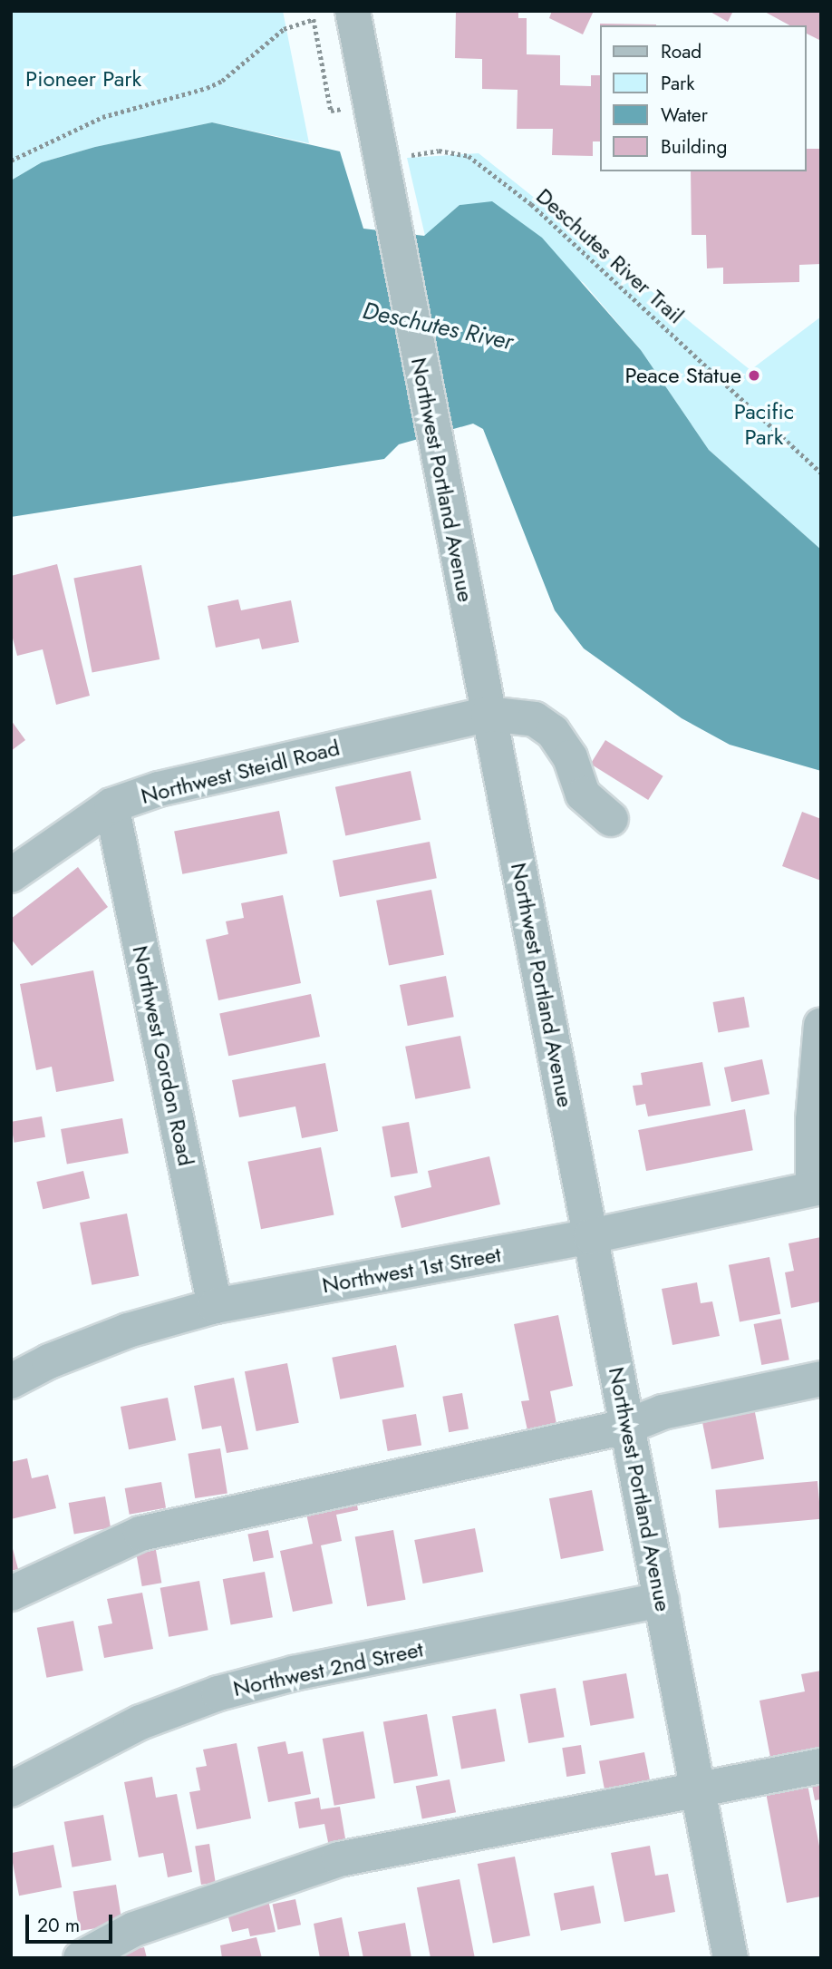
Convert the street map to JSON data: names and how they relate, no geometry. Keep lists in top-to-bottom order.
{
  "streets": {
    "street": [
      "Northwest Portland Avenue",
      "Northwest Steidl Road",
      "Northwest Gordon Road",
      "Northwest 1st Street",
      "Northwest 2nd Street"
    ],
    "path": ["Deschutes River Trail"]
  },
  "crossings": [
    ["Deschutes River Trail", "Northwest Portland Avenue"],
    ["Northwest Portland Avenue", "Northwest Steidl Road"],
    ["Northwest Portland Avenue", "Northwest 1st Street"],
    ["Northwest Portland Avenue", "Northwest 2nd Street"],
    ["Northwest Steidl Road", "Northwest Gordon Road"],
    ["Northwest Gordon Road", "Northwest 1st Street"]
  ],
  "water": ["Deschutes River"],
  "parks": ["Pioneer Park", "Pacific Park"],
  "places": ["Peace Statue"],
  "legend": [
    "Road",
    "Park",
    "Water",
    "Building"
  ],
  "scale_bar": "20 m"
}
